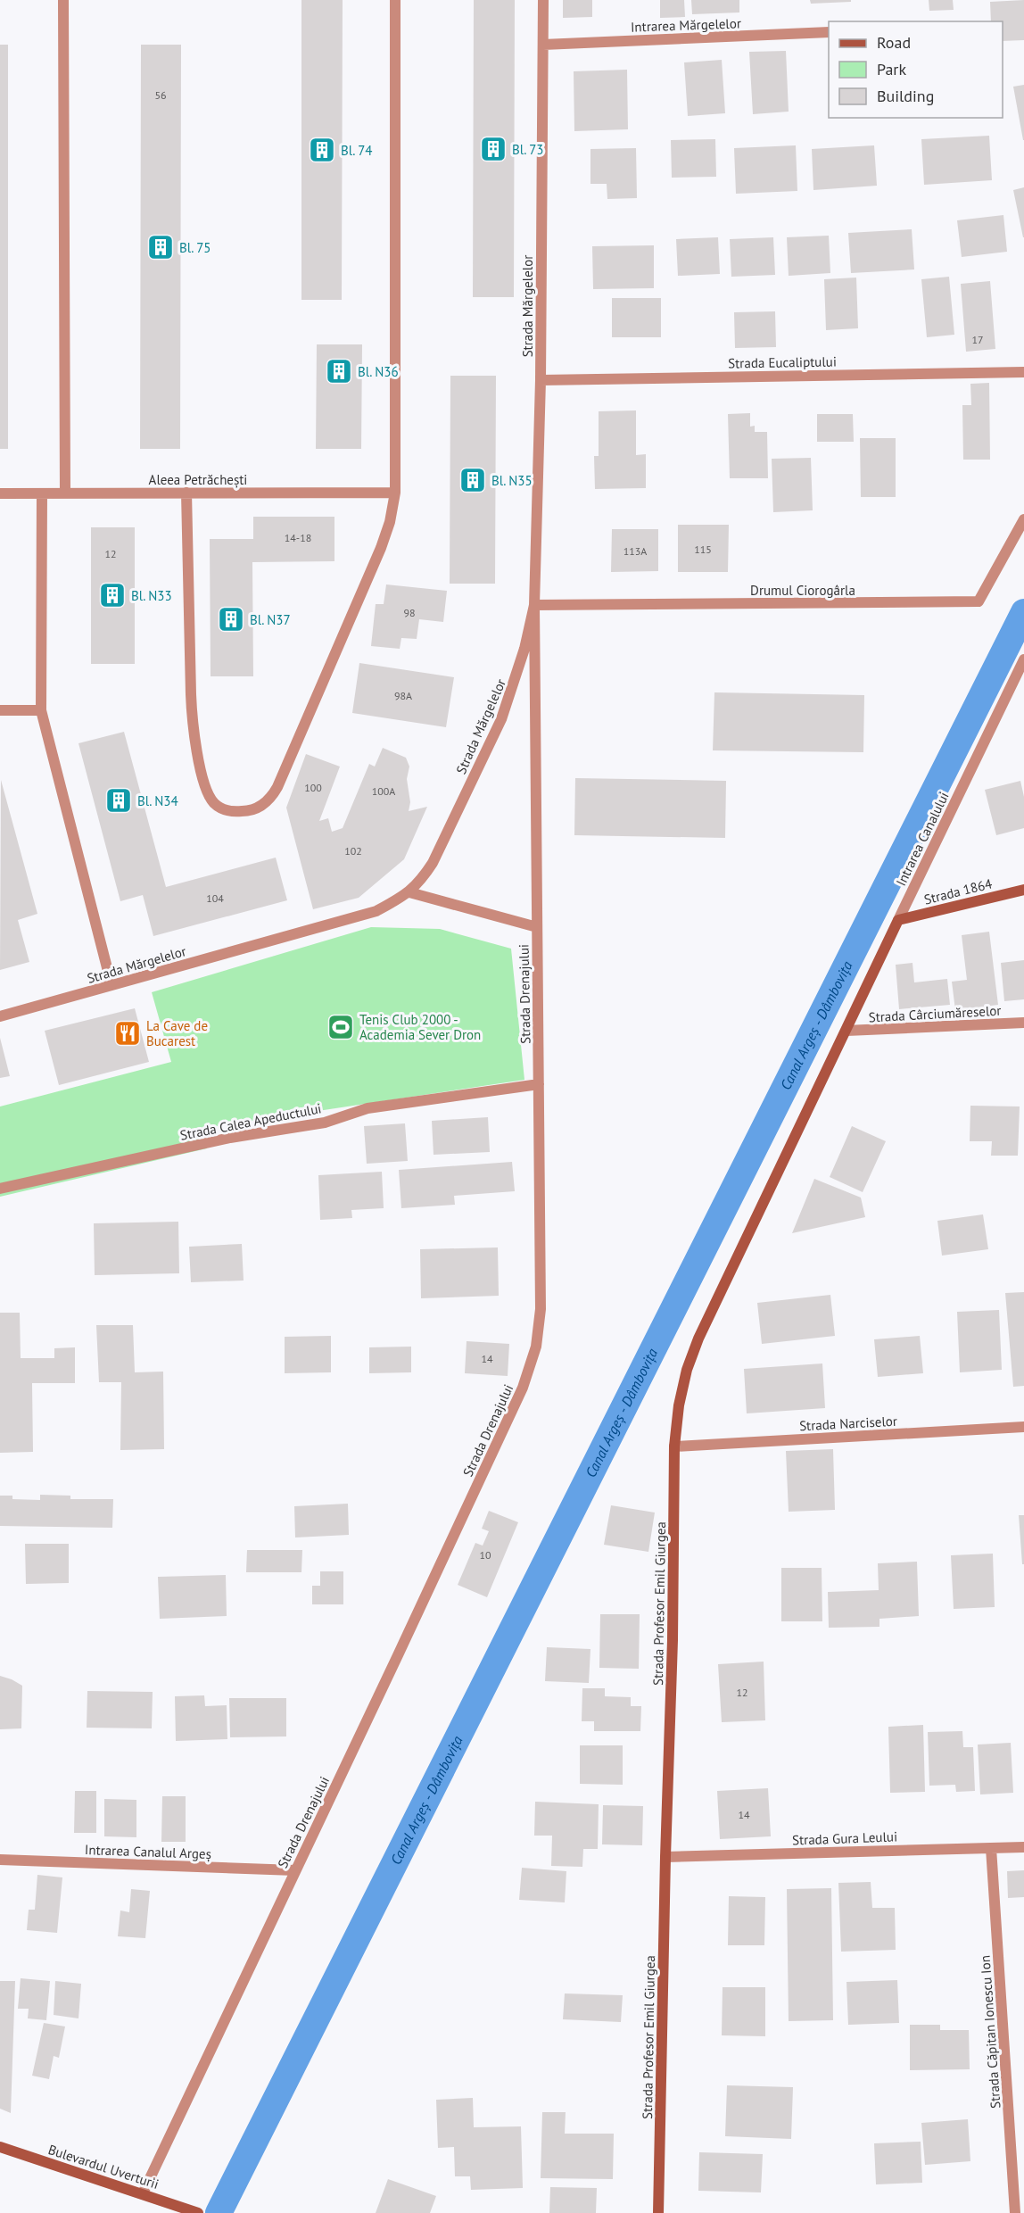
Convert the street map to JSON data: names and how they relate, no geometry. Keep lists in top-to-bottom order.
{
  "streets": {
    "street": [
      "Intrarea Mărgelelor",
      "Strada Mărgelelor",
      "Strada Eucaliptului",
      "Aleea Petrăchești",
      "Drumul Ciorogârla",
      "Intrarea Canalului",
      "Strada 1864",
      "Strada Drenajului",
      "Strada Cârciumăreselor",
      "Strada Calea Apeductului",
      "Strada Narciselor",
      "Strada Profesor Emil Giurgea",
      "Strada Gura Leului",
      "Intrarea Canalul Argeș",
      "Strada Căpitan Ionescu Ion",
      "Bulevardul Uverturii"
    ]
  },
  "crossings": [
    ["Intrarea Mărgelelor", "Strada Mărgelelor"],
    ["Strada Mărgelelor", "Strada Eucaliptului"],
    ["Strada Mărgelelor", "Drumul Ciorogârla"],
    ["Strada Mărgelelor", "Strada Drenajului"],
    ["Drumul Ciorogârla", "Strada Drenajului"],
    ["Intrarea Canalului", "Strada 1864"],
    ["Intrarea Canalului", "Strada Cârciumăreselor"],
    ["Intrarea Canalului", "Strada Profesor Emil Giurgea"],
    ["Strada Drenajului", "Strada Calea Apeductului"],
    ["Strada Drenajului", "Intrarea Canalul Argeș"],
    ["Strada Drenajului", "Bulevardul Uverturii"],
    ["Strada Cârciumăreselor", "Strada Profesor Emil Giurgea"],
    ["Strada Narciselor", "Strada Profesor Emil Giurgea"],
    ["Strada Profesor Emil Giurgea", "Strada Gura Leului"],
    ["Strada Gura Leului", "Strada Căpitan Ionescu Ion"]
  ],
  "water": ["Canal Argeș - Dâmbovița"],
  "places": {
    "building": [
      "Bl. 73",
      "Bl. 74",
      "Bl. 75",
      "Bl. N36",
      "Bl. N35",
      "Bl. N33",
      "Bl. N37",
      "Bl. N34"
    ],
    "sports": ["Tenis Club 2000 - Academia Sever Dron"],
    "restaurant": ["La Cave de Bucarest"]
  },
  "house_numbers": [
    "56",
    "17",
    "14-18",
    "115",
    "113A",
    "12",
    "98",
    "98A",
    "100",
    "100A",
    "102",
    "104",
    "14",
    "10",
    "12",
    "14"
  ],
  "legend": ["Road", "Park", "Building"]
}
